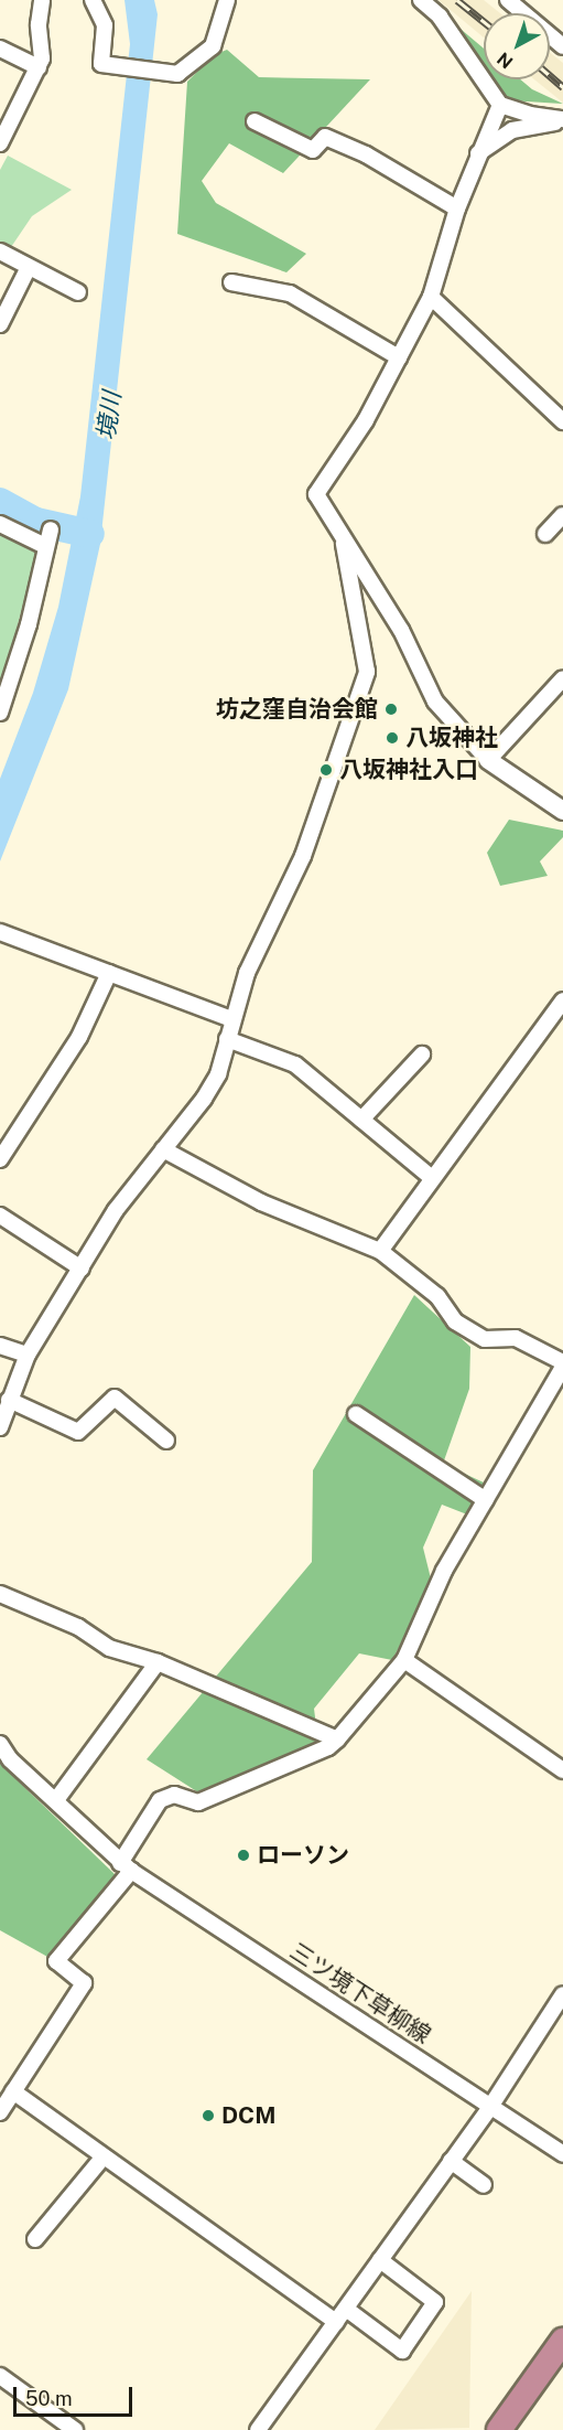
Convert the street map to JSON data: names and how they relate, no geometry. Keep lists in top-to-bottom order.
{
  "streets": {
    "street": ["三ツ境下草柳線"]
  },
  "water": ["境川"],
  "places": [
    "坊之窪自治会館",
    "八坂神社",
    "八坂神社入口",
    "ローソン",
    "DCM"
  ],
  "scale_bar": "50 m",
  "north": "bottom left"
}
